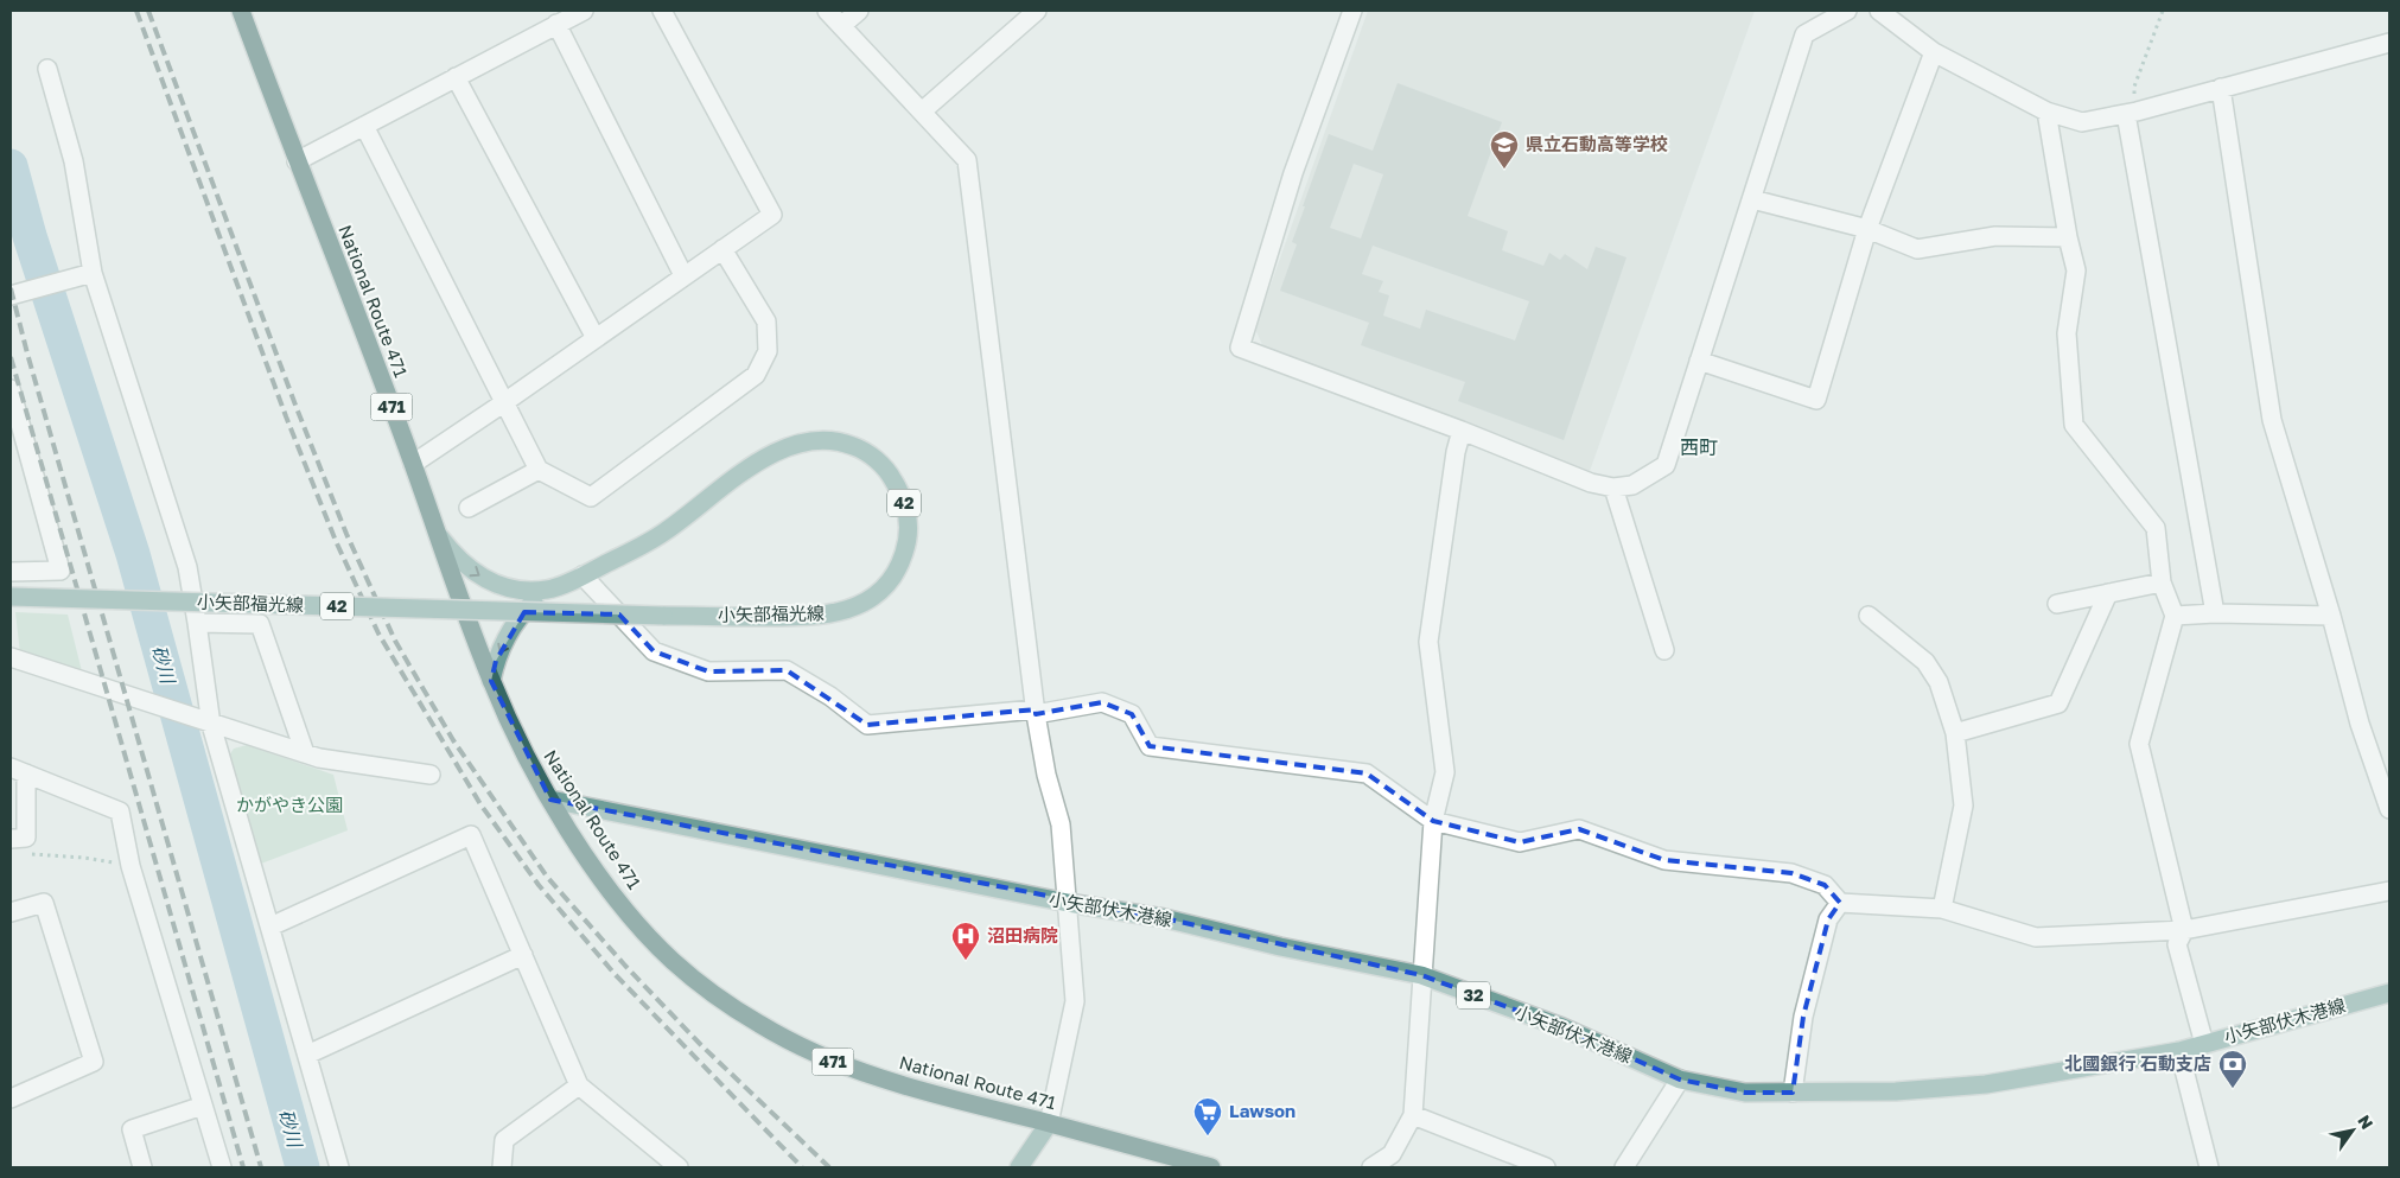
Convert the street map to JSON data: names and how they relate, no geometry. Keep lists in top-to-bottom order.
{
  "streets": {
    "highway": ["National Route 471", "471"],
    "main road": [
      "42",
      "小矢部福光線",
      "小矢部伏木港線",
      "32"
    ]
  },
  "crossings": [
    ["National Route 471", "小矢部福光線"],
    ["National Route 471", "小矢部伏木港線"]
  ],
  "districts": ["西町"],
  "water": ["砂川"],
  "parks": ["かがやき公園"],
  "places": {
    "school or university": ["県立石動高等学校"],
    "hospital": ["沼田病院"],
    "bank": ["北國銀行 石動支店"],
    "supermarket": ["Lawson"]
  },
  "north": "top right"
}
